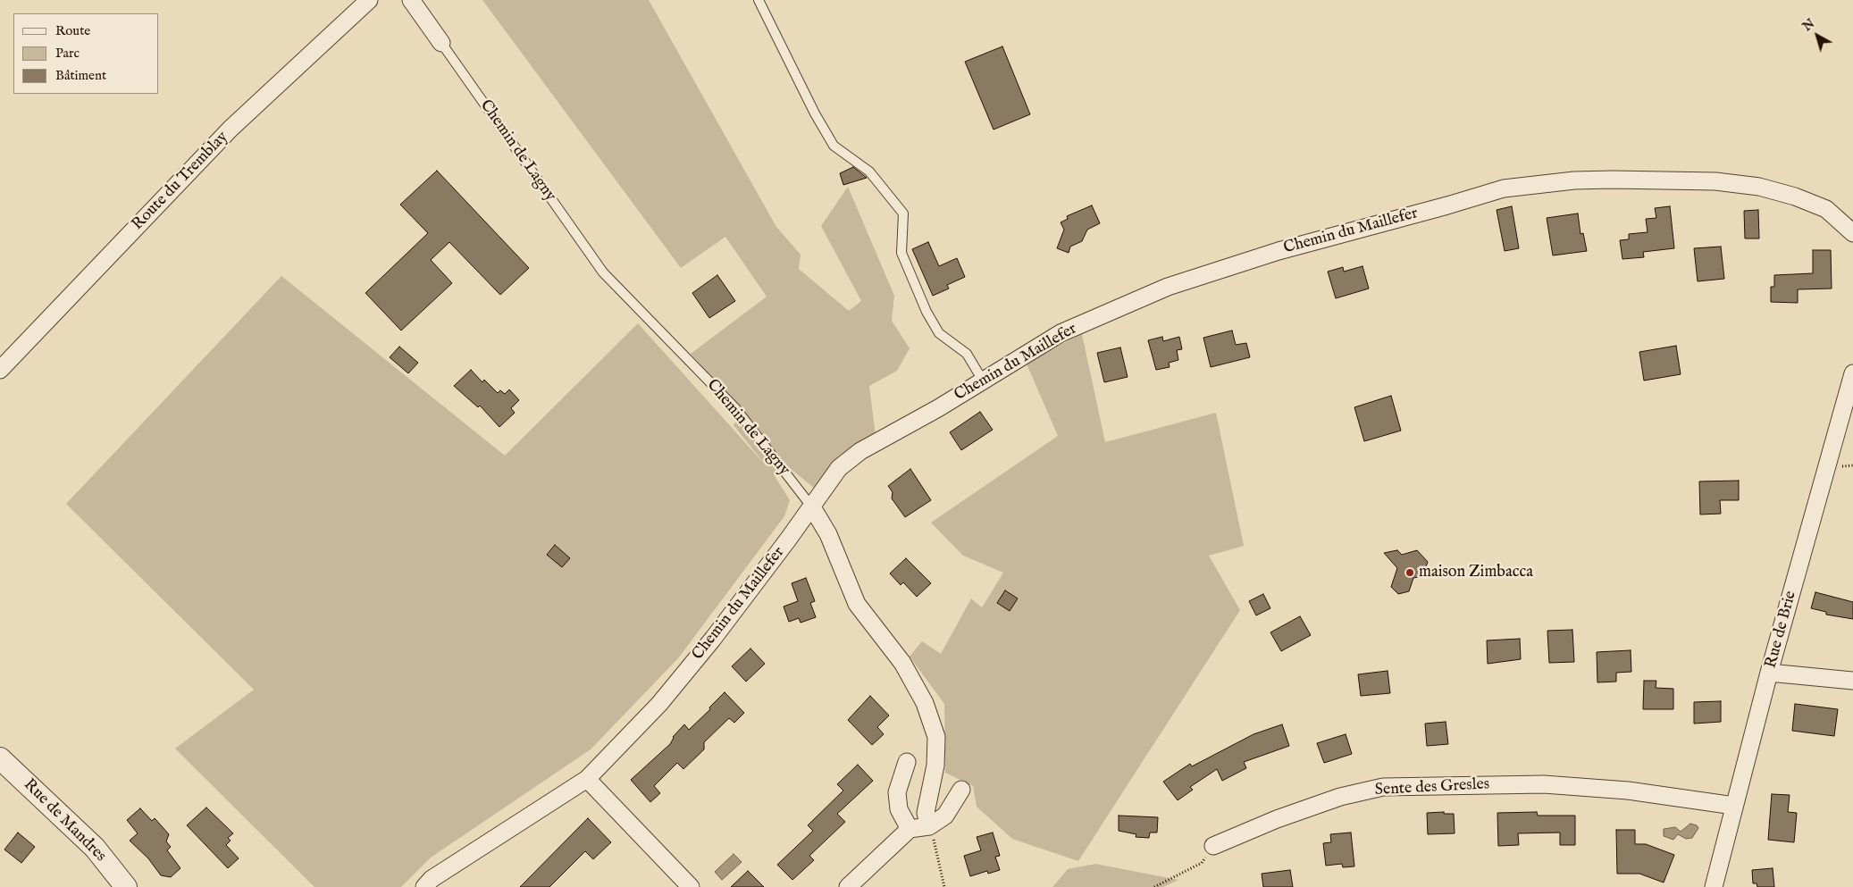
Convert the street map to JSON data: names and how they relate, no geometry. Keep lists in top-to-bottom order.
{
  "streets": {
    "street": [
      "Chemin de Lagny",
      "Route du Tremblay",
      "Chemin du Maillefer",
      "Rue de Brie",
      "Sente des Gresles",
      "Rue de Mandres"
    ]
  },
  "crossings": [
    ["Chemin de Lagny", "Chemin du Maillefer"],
    ["Rue de Brie", "Sente des Gresles"]
  ],
  "places": ["maison Zimbacca"],
  "legend": ["Route", "Parc", "Bâtiment"],
  "north": "top left"
}
